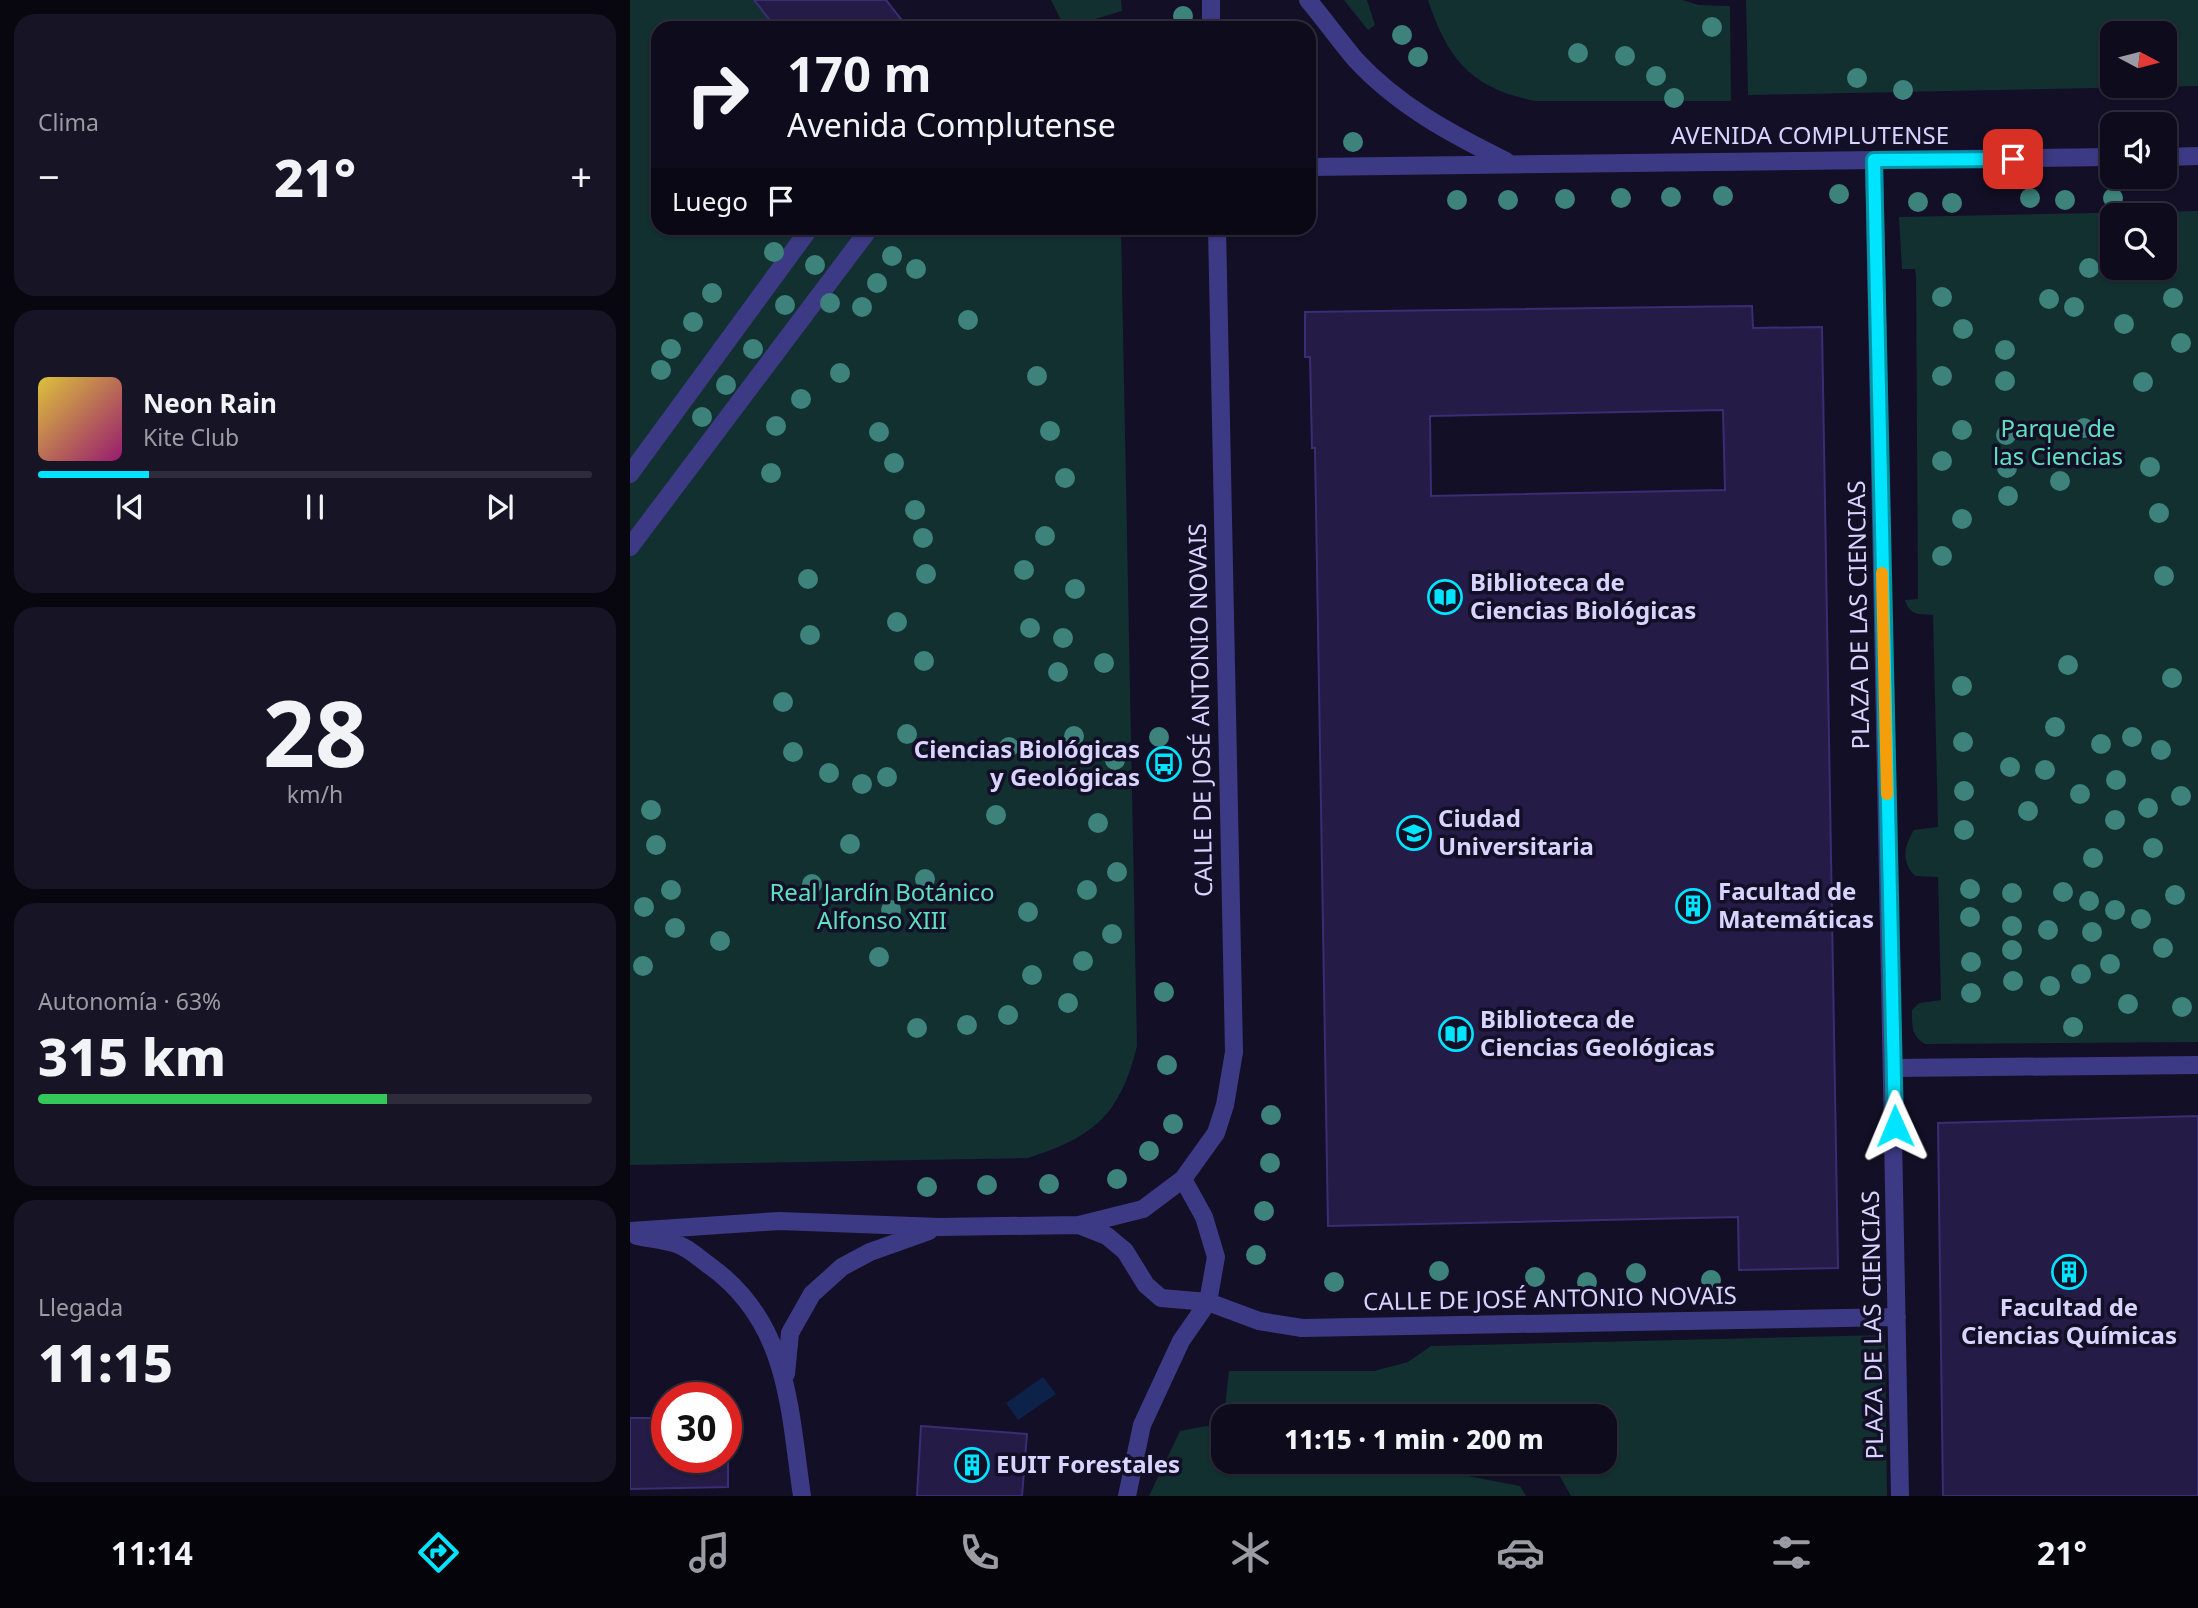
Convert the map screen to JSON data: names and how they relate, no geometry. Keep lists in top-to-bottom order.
{
  "streets": {
    "street": ["AVENIDA COMPLUTENSE", "PLAZA DE LAS CIENCIAS", "CALLE DE JOSÉ ANTONIO NOVAIS"]
  },
  "crossings": [
    ["AVENIDA COMPLUTENSE", "PLAZA DE LAS CIENCIAS"],
    ["PLAZA DE LAS CIENCIAS", "CALLE DE JOSÉ ANTONIO NOVAIS"]
  ],
  "parks": ["Parque de las Ciencias", "Real Jardín Botánico Alfonso XIII"],
  "places": {
    "library": ["Biblioteca de Ciencias Biológicas", "Biblioteca de Ciencias Geológicas"],
    "bus stop": ["Ciencias Biológicas y Geológicas"],
    "school or university": ["Ciudad Universitaria"],
    "building": ["Facultad de Matemáticas", "Facultad de Ciencias Químicas", "EUIT Forestales"]
  },
  "north": "right",
  "page": {
    "tile": [
      "Clima",
      ["28", "km/h"],
      ["Autonomía · 63%", "315 km"],
      ["Llegada", "11:15"]
    ],
    "turn": ["170 m", "Avenida Complutense"],
    "heat": ["−", "21°", "+"],
    "then": "Luego",
    "song": ["Neon Rain", "Kite Club"],
    "limit": "30",
    "trip": "11:15 · 1 min · 200 m",
    "tabs": ["11:14", "21°"]
  }
}
